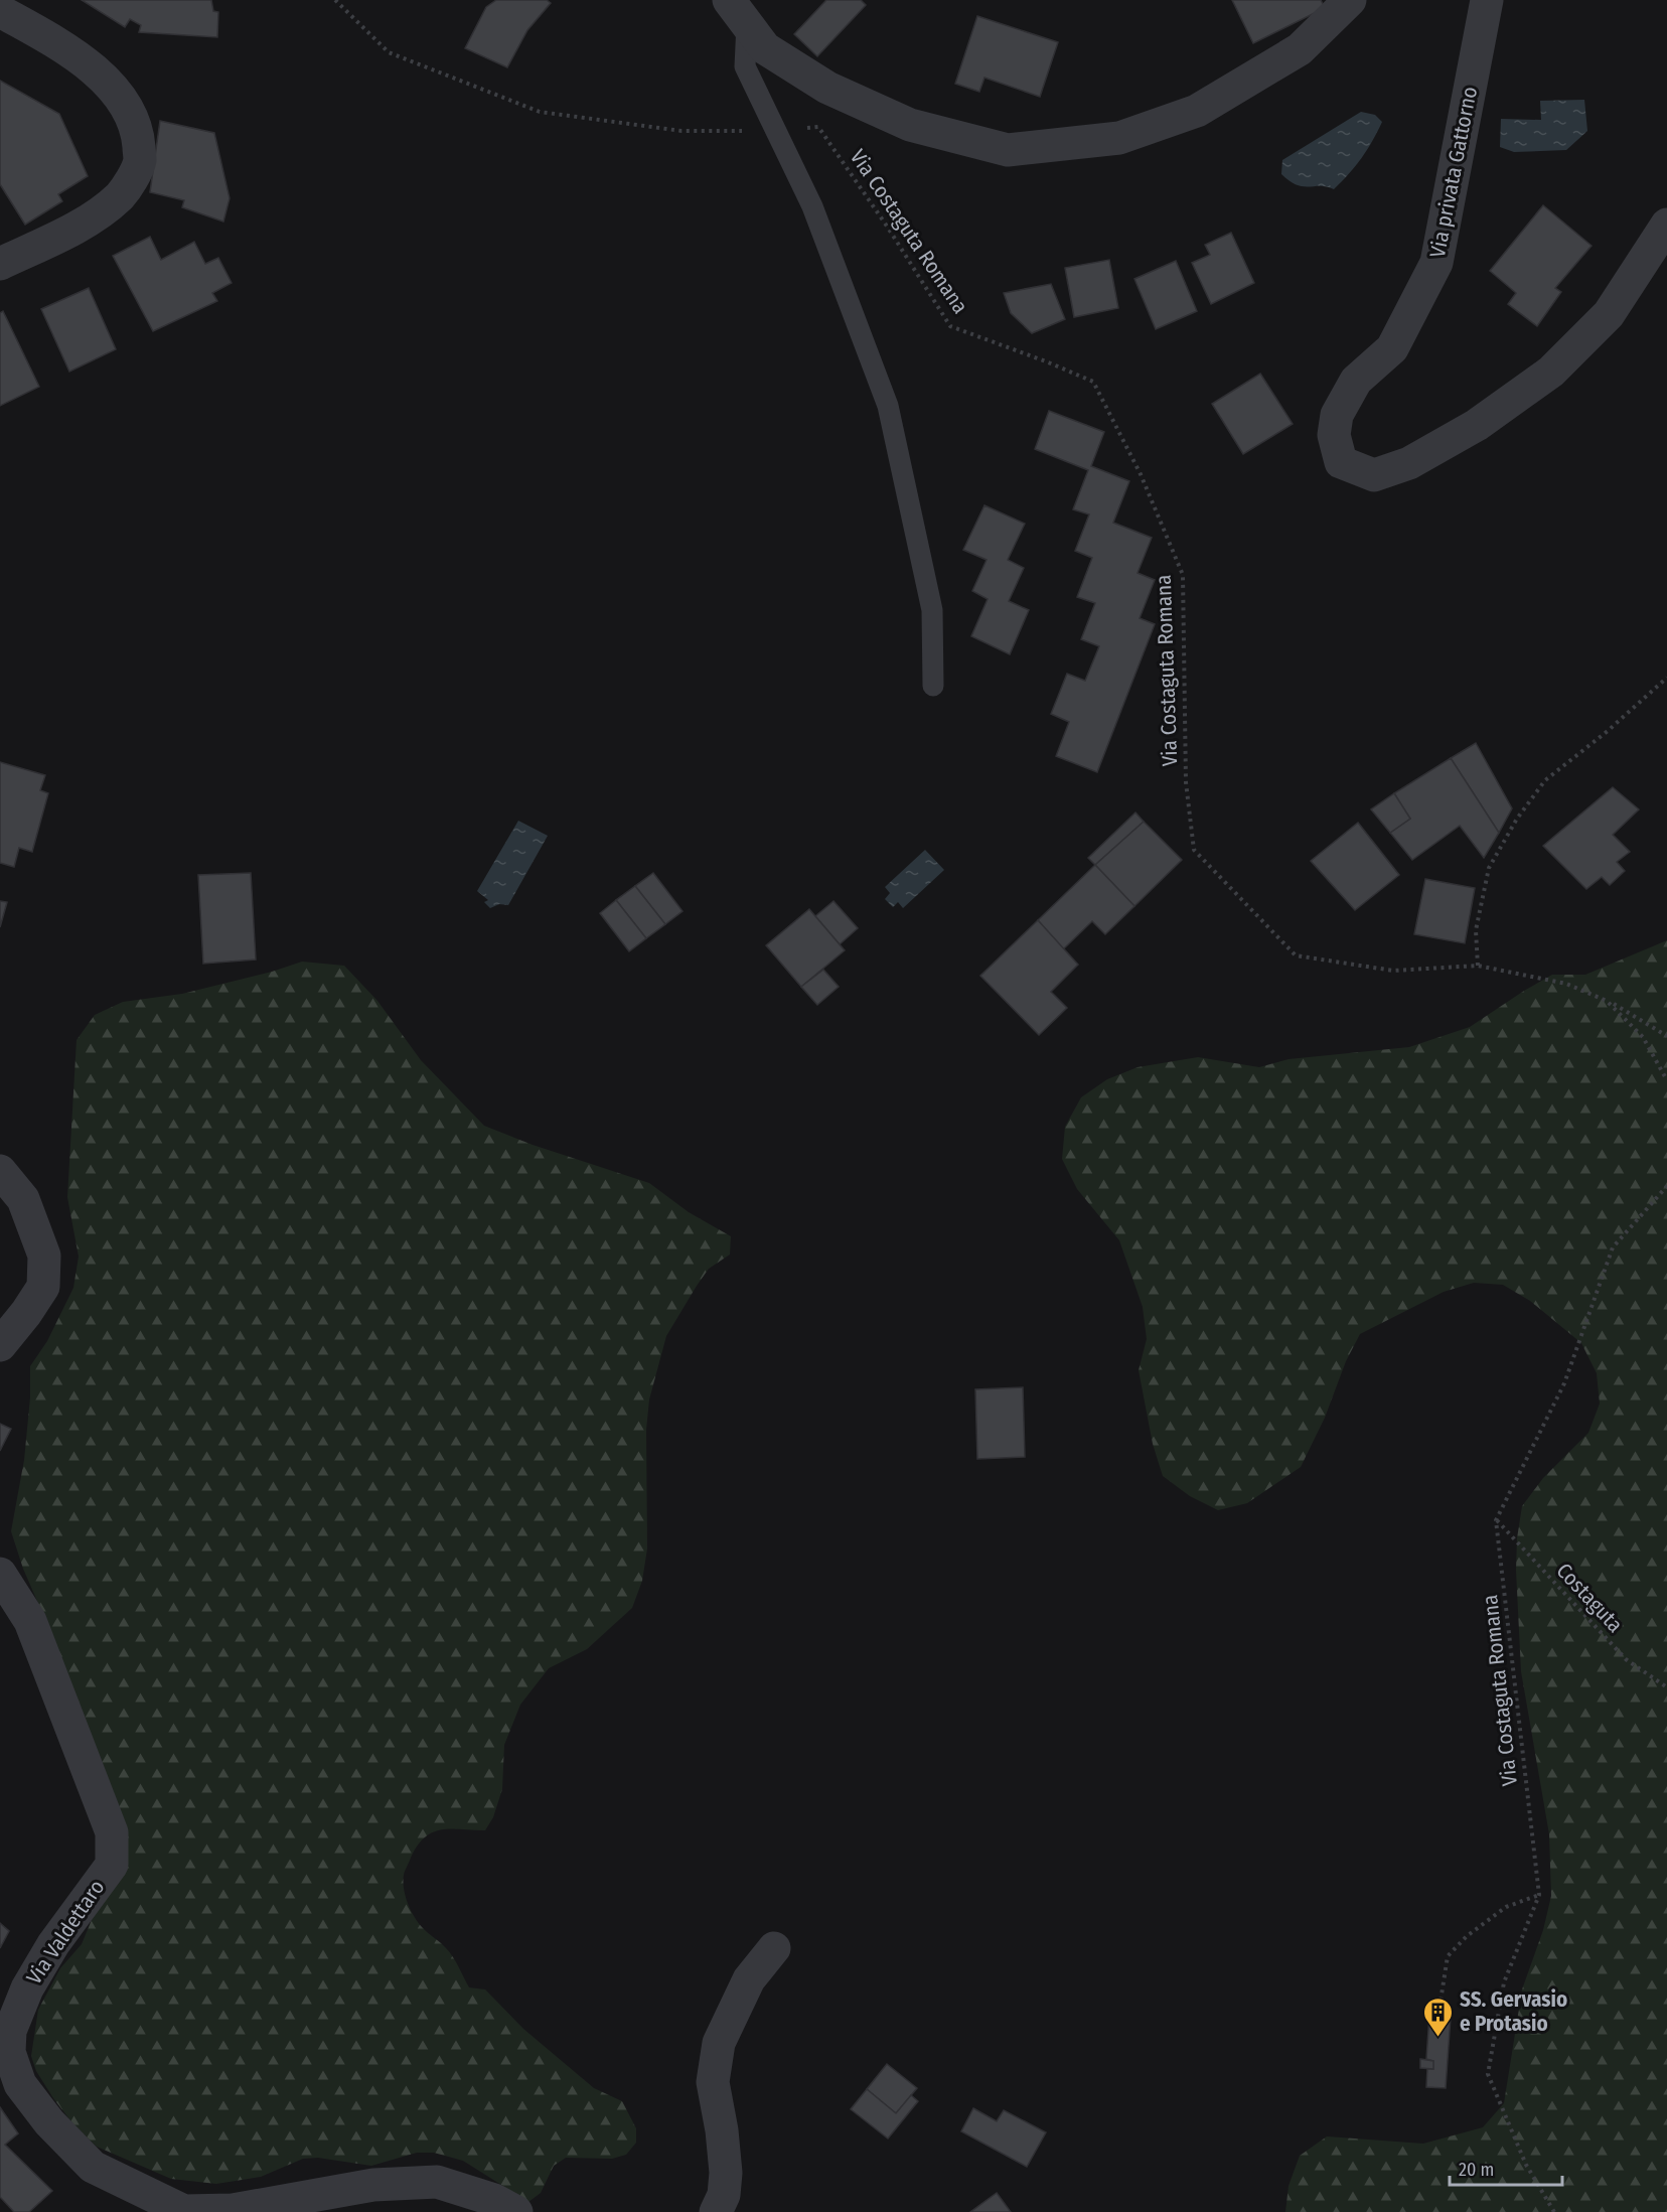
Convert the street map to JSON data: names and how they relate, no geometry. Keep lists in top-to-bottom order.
{
  "streets": {
    "street": ["Via privata Gattorno", "Via Valdettaro"],
    "path": ["Via Costaguta Romana", "Costaguta"]
  },
  "crossings": [
    ["Via Costaguta Romana", "Costaguta"]
  ],
  "places": {
    "building": ["SS. Gervasio e Protasio"]
  },
  "scale_bar": "20 m"
}
